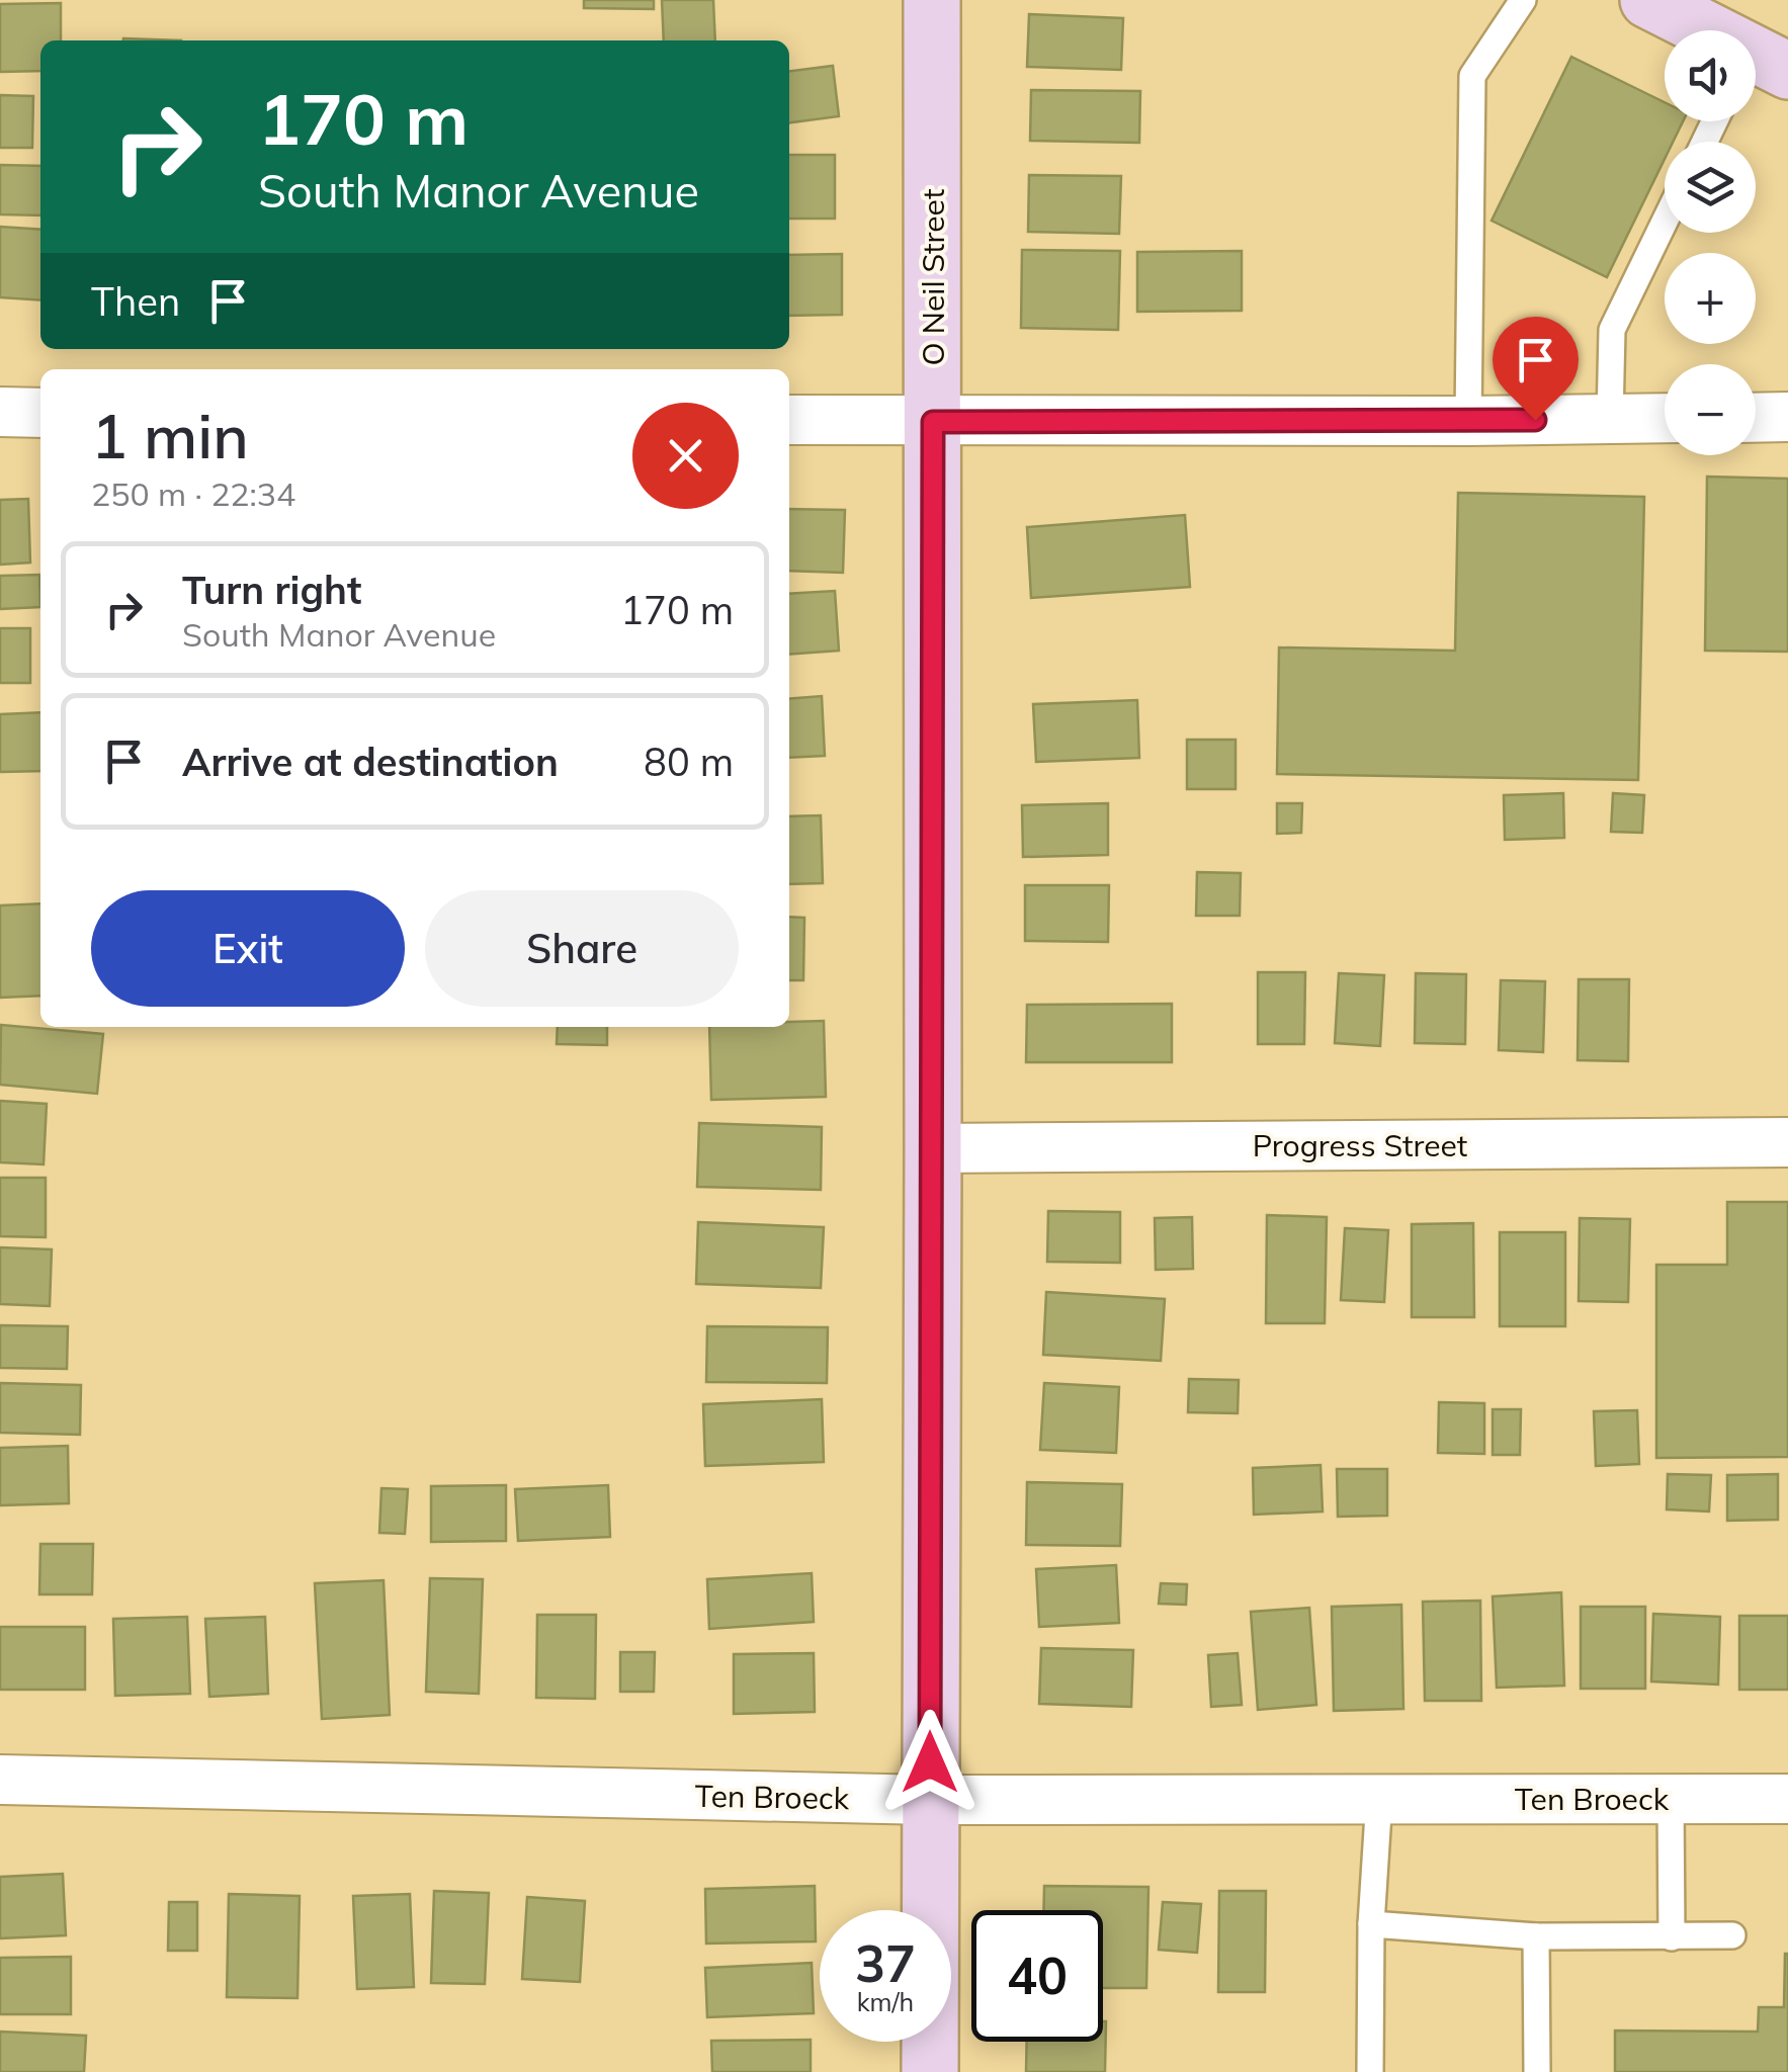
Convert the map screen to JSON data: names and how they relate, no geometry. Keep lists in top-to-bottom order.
{
  "streets": {
    "street": ["O Neil Street", "Progress Street", "Ten Broeck"]
  },
  "crossings": [
    ["O Neil Street", "Progress Street"],
    ["O Neil Street", "Ten Broeck"]
  ],
  "page": {
    "map_buttons": ["+", "−"],
    "turn": ["170 m", "South Manor Avenue"],
    "then": "Then",
    "heading": ["1 min", "250 m · 22:34"],
    "list": [
      {
        "name": "Turn right",
        "note": "South Manor Avenue",
        "value": "170 m"
      },
      {
        "name": "Arrive at destination",
        "value": "80 m"
      }
    ],
    "buttons": ["Exit", "Share"],
    "speed": "37 km/h",
    "limit": "40"
  }
}
